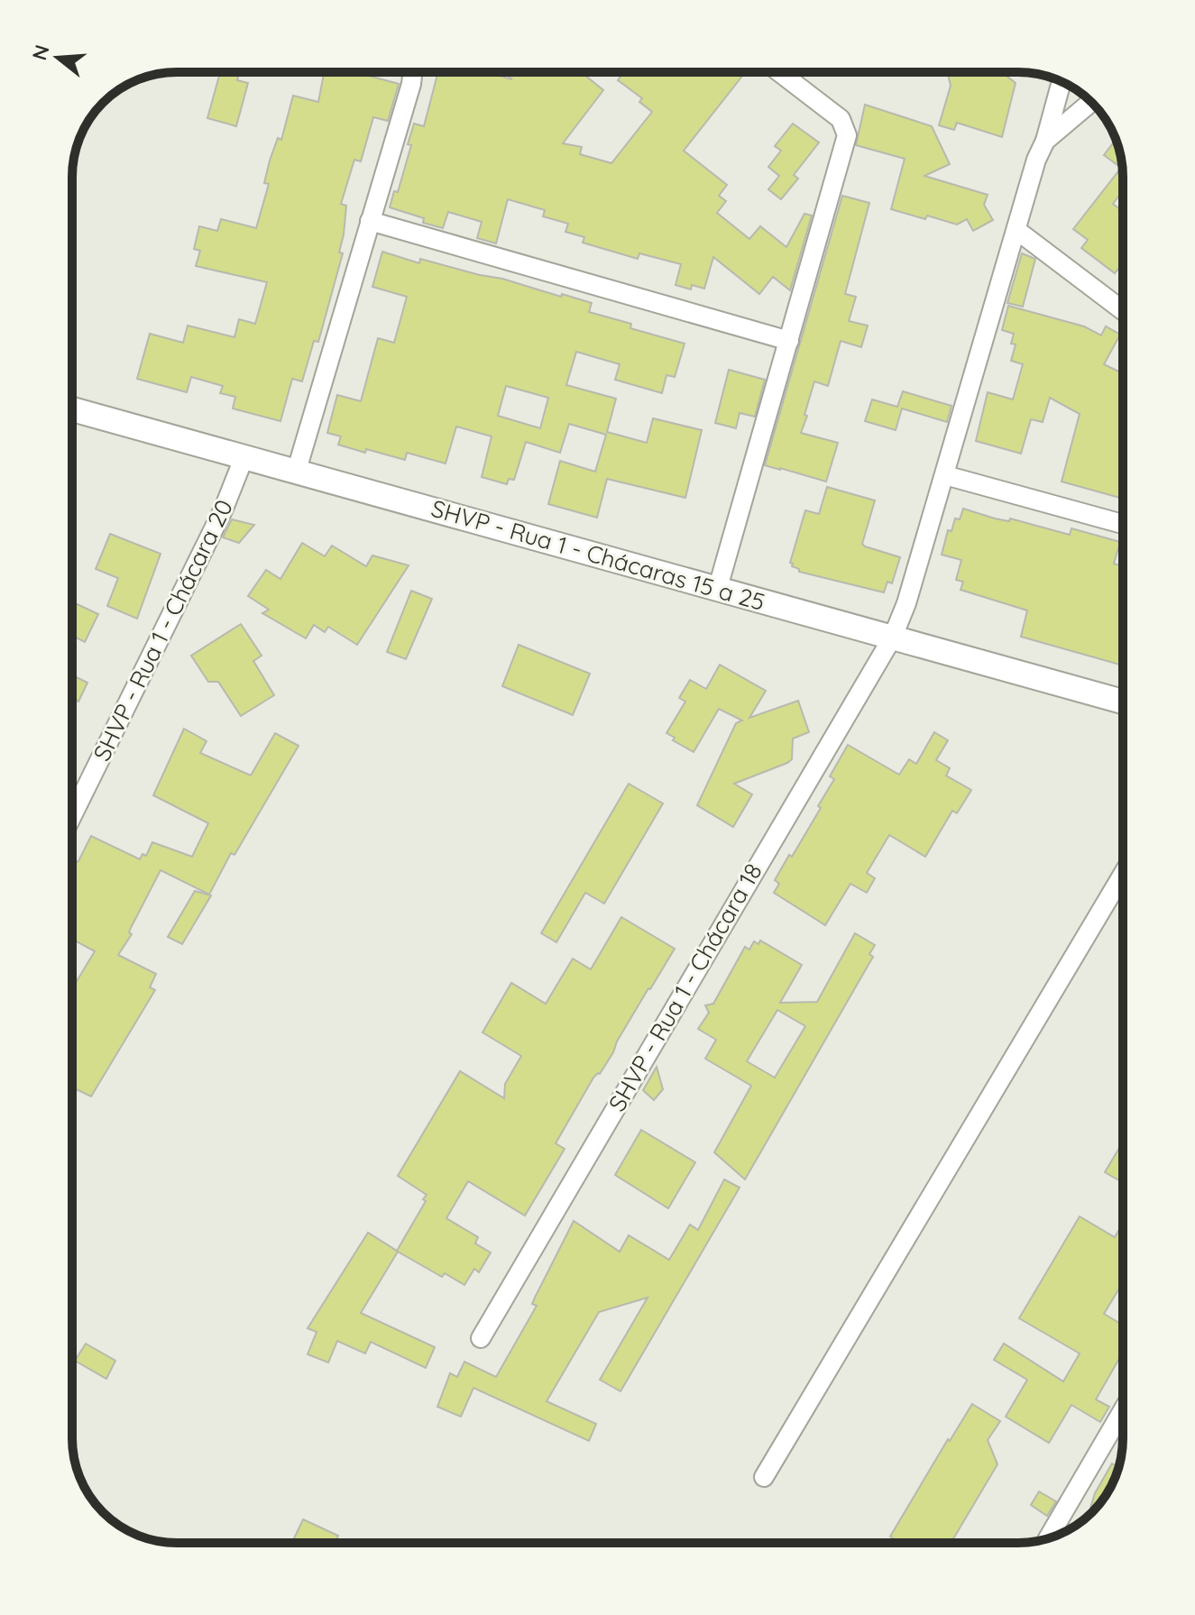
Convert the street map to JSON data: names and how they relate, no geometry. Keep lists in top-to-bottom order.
{
  "streets": {
    "street": ["SHVP - Rua 1 - Chácaras 15 a 25", "SHVP - Rua 1 - Chácara 20", "SHVP - Rua 1 - Chácara 18"]
  },
  "crossings": [
    ["SHVP - Rua 1 - Chácaras 15 a 25", "SHVP - Rua 1 - Chácara 20"],
    ["SHVP - Rua 1 - Chácaras 15 a 25", "SHVP - Rua 1 - Chácara 18"]
  ],
  "north": "left"
}
